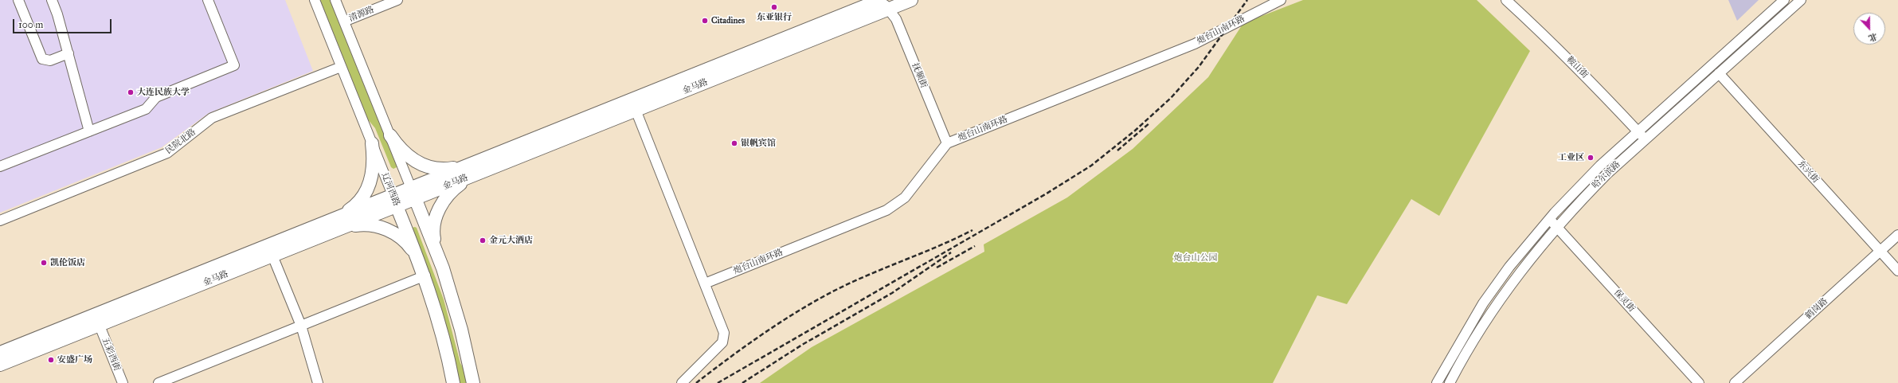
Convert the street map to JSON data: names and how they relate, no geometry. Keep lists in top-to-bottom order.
{
  "streets": {
    "main road": ["金马路", "辽河西路"],
    "street": [
      "清源路",
      "炮台山南环路",
      "鞍山街",
      "抚顺街",
      "民院北路",
      "东兴街",
      "哈尔滨路",
      "保灵街",
      "鹤岗路",
      "五彩西街"
    ]
  },
  "crossings": [
    ["炮台山南环路", "抚顺街"],
    ["鞍山街", "哈尔滨路"],
    ["抚顺街", "金马路"],
    ["金马路", "辽河西路"],
    ["金马路", "五彩西街"],
    ["民院北路", "辽河西路"],
    ["东兴街", "哈尔滨路"],
    ["东兴街", "鹤岗路"],
    ["哈尔滨路", "保灵街"]
  ],
  "parks": ["炮台山公园"],
  "places": [
    "东亚银行",
    "Citadines",
    "大连民族大学",
    "银帆宾馆",
    "工业区",
    "金元大酒店",
    "凯伦饭店",
    "安盛广场"
  ],
  "scale_bar": "100 m",
  "north": "bottom"
}
